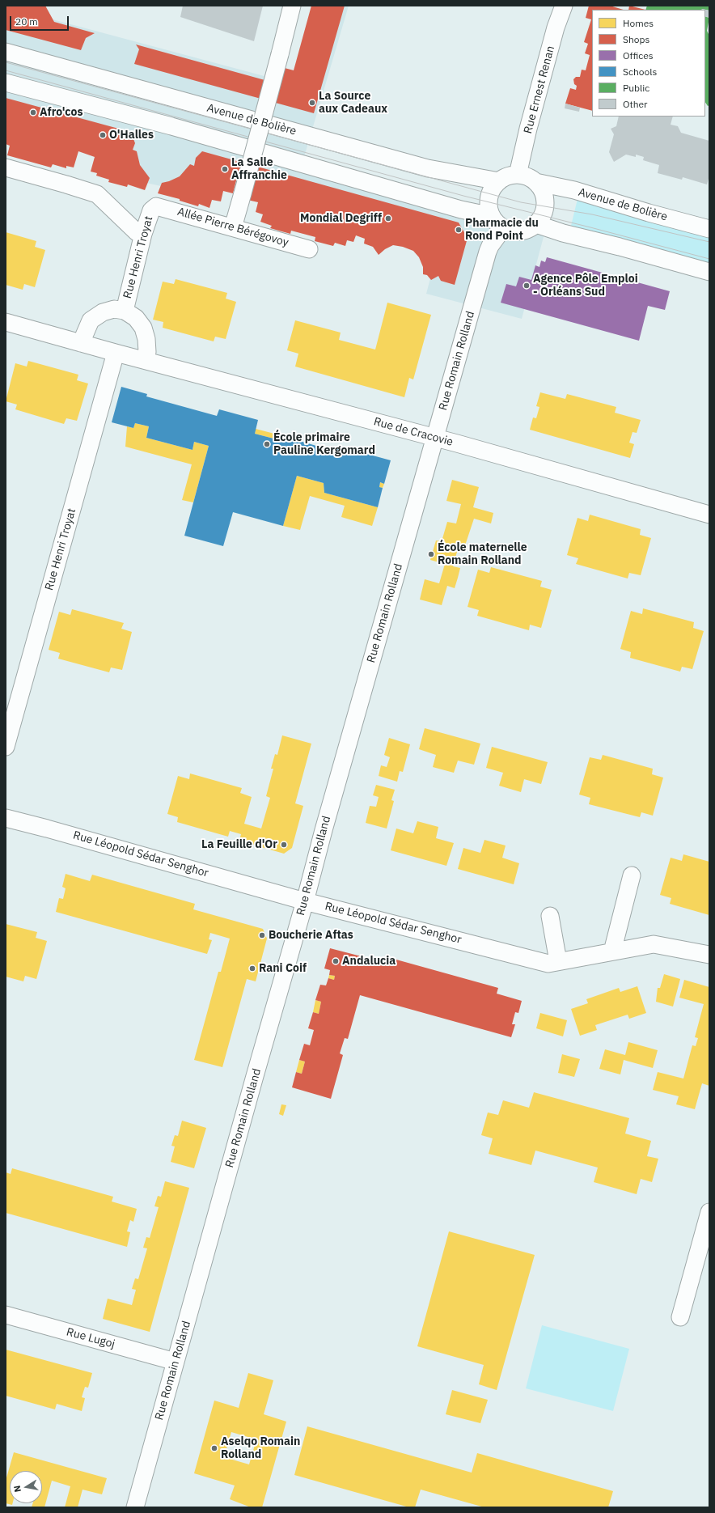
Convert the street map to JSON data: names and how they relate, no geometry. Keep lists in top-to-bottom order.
{
  "streets": {
    "street": [
      "Rue Ernest Renan",
      "Avenue de Bolière",
      "Allée Pierre Bérégovoy",
      "Rue Henri Troyat",
      "Rue Romain Rolland",
      "Rue de Cracovie",
      "Rue Léopold Sédar Senghor",
      "Rue Lugoj"
    ]
  },
  "crossings": [
    ["Rue Ernest Renan", "Avenue de Bolière"],
    ["Rue Ernest Renan", "Rue Romain Rolland"],
    ["Avenue de Bolière", "Rue Romain Rolland"],
    ["Allée Pierre Bérégovoy", "Rue Henri Troyat"],
    ["Rue Henri Troyat", "Rue de Cracovie"],
    ["Rue Romain Rolland", "Rue de Cracovie"],
    ["Rue Romain Rolland", "Rue Léopold Sédar Senghor"],
    ["Rue Romain Rolland", "Rue Lugoj"]
  ],
  "places": [
    "La Source aux Cadeaux",
    "Afro'cos",
    "O'Halles",
    "La Salle Affranchie",
    "Mondial Degriff",
    "Pharmacie du Rond Point",
    "Agence Pôle Emploi - Orléans Sud",
    "École primaire Pauline Kergomard",
    "École maternelle Romain Rolland",
    "La Feuille d'Or",
    "Boucherie Aftas",
    "Andalucia",
    "Rani Coif",
    "Aselqo Romain Rolland"
  ],
  "legend": [
    "Homes",
    "Shops",
    "Offices",
    "Schools",
    "Public",
    "Other"
  ],
  "scale_bar": "20 m",
  "north": "left"
}
